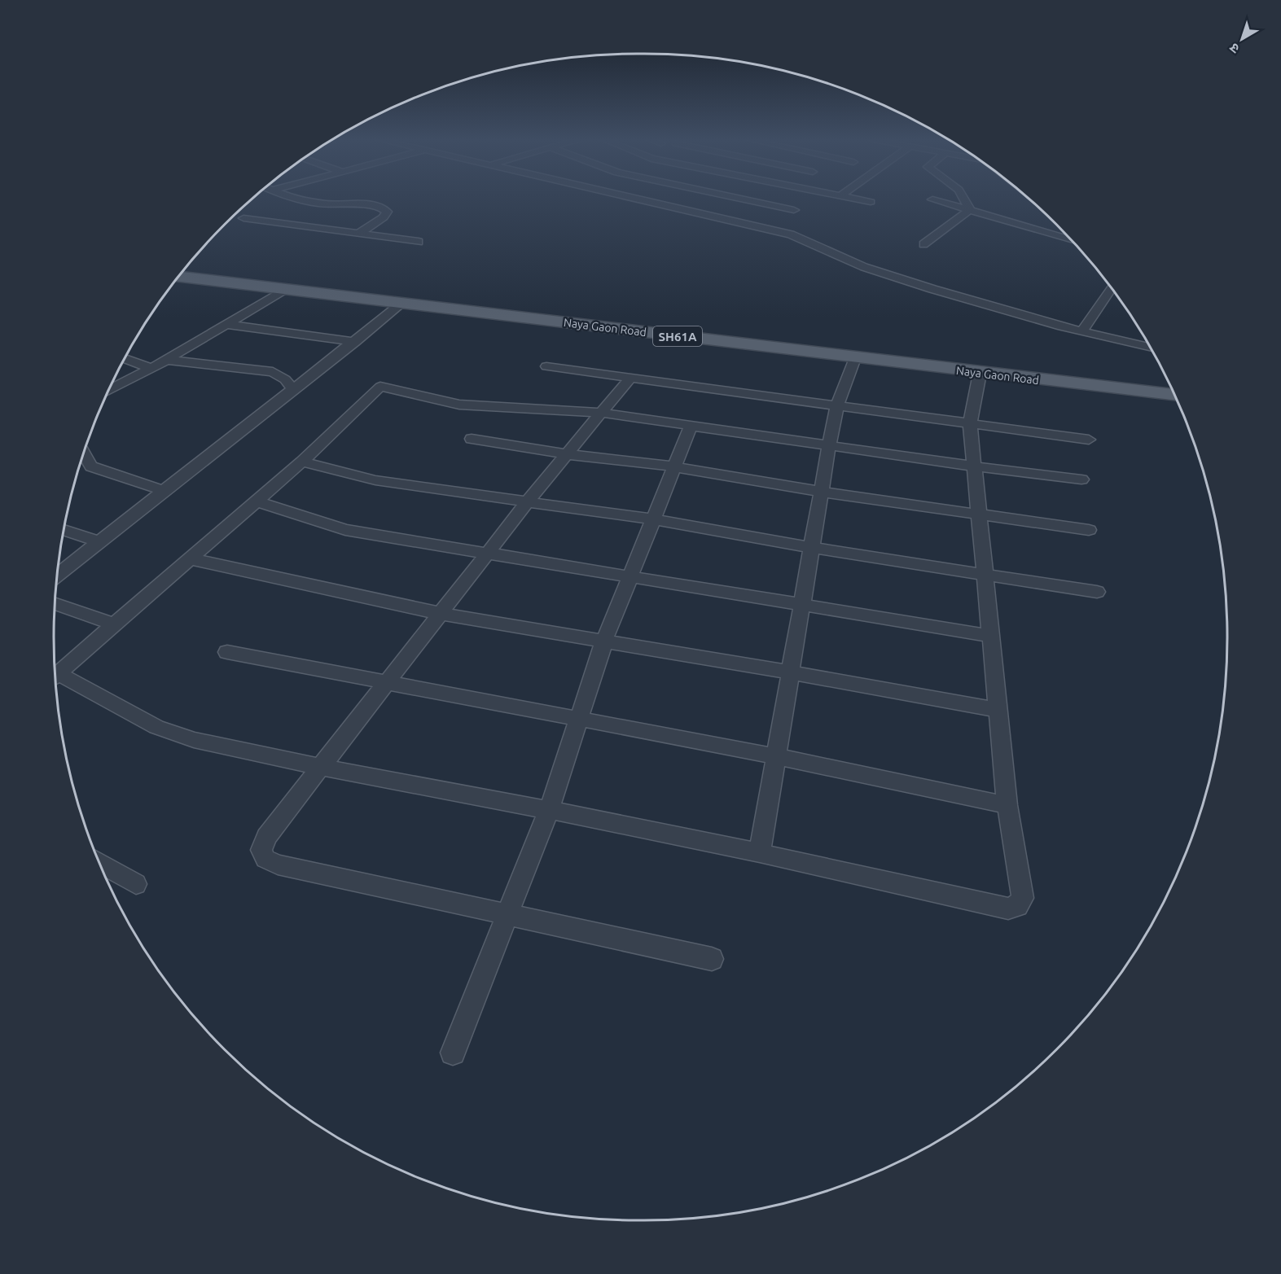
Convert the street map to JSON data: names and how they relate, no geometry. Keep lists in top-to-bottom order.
{
  "streets": {
    "main road": ["Naya Gaon Road", "SH61A"]
  },
  "north": "bottom left"
}
